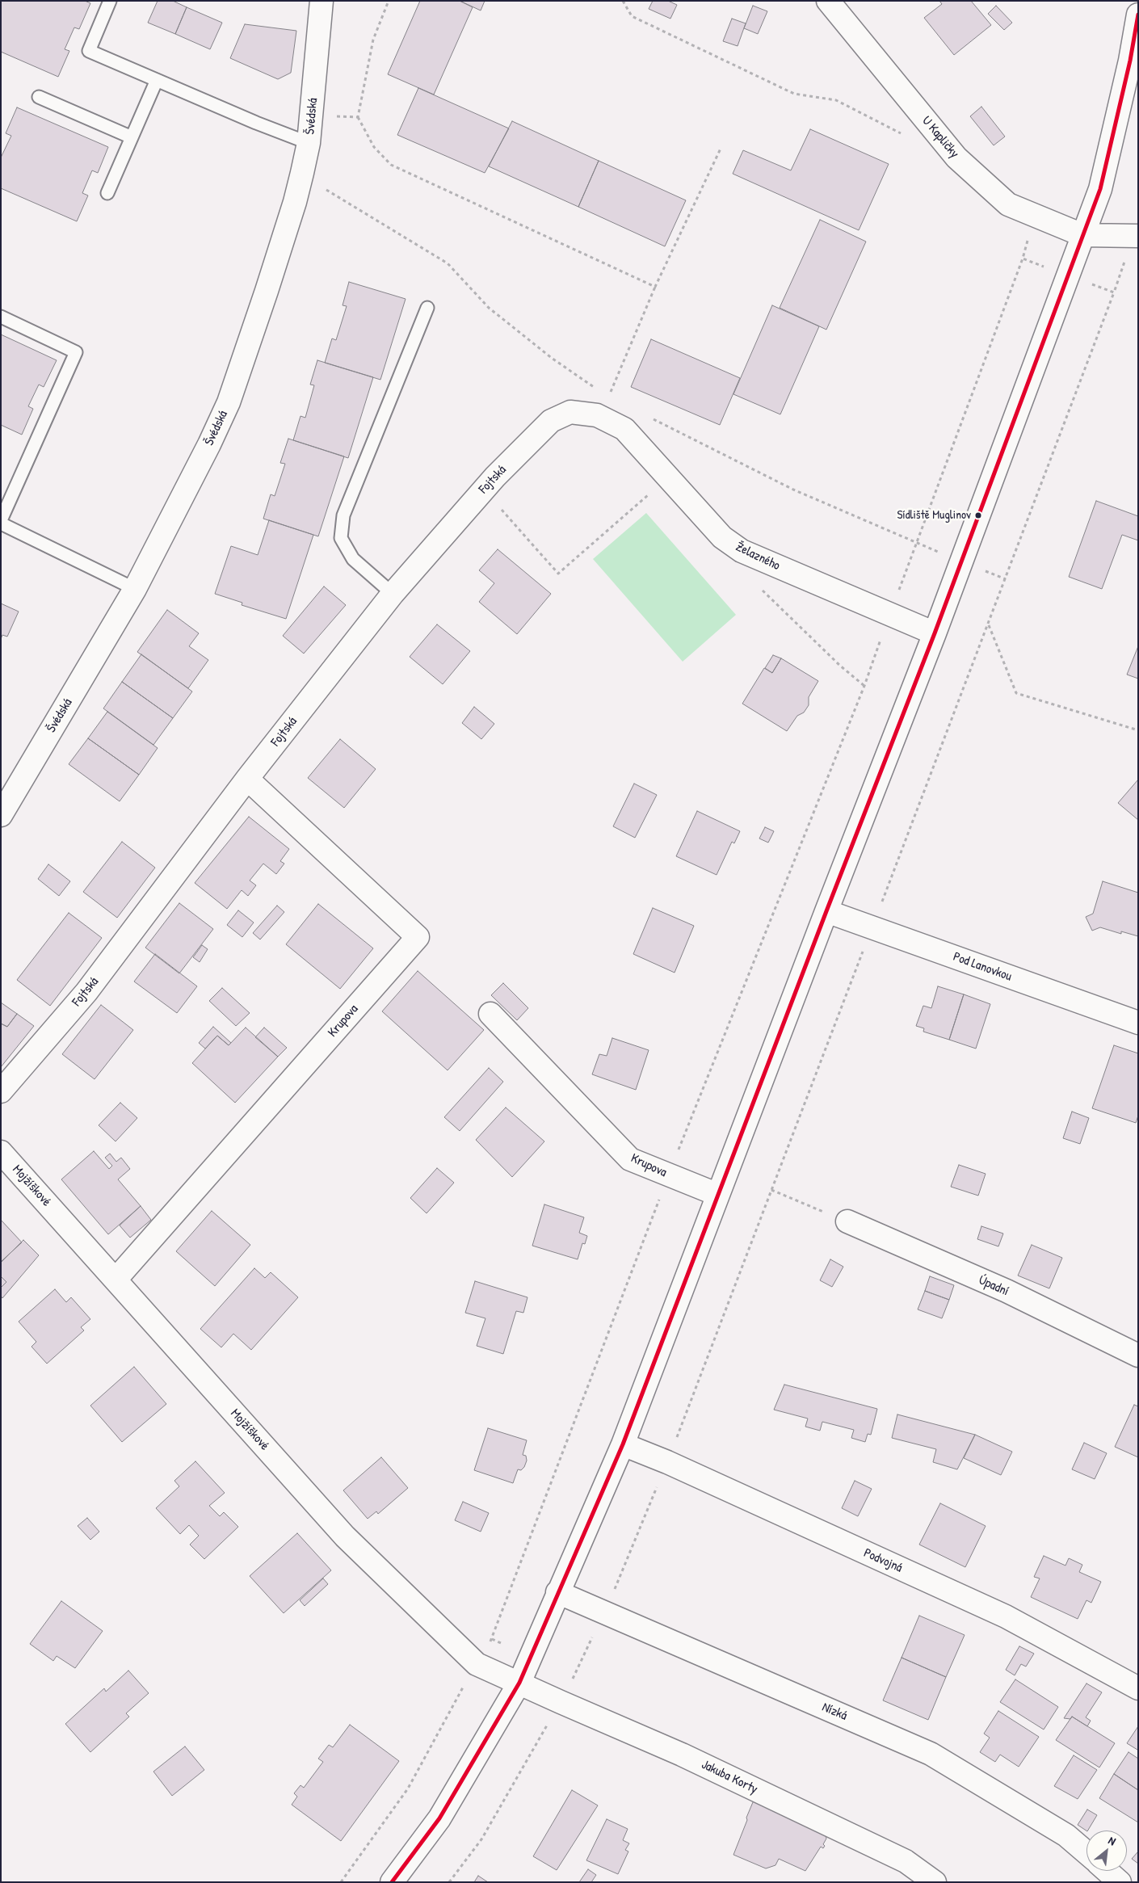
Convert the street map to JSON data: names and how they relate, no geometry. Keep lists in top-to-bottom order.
{
  "streets": {
    "street": [
      "Švédská",
      "U Kapličky",
      "Fojtská",
      "Želazného",
      "Pod Lanovkou",
      "Krupova",
      "Mojžíškové",
      "Úpadní",
      "Podvojná",
      "Nízká",
      "Jakuba Korty"
    ]
  },
  "crossings": [
    ["Fojtská", "Želazného"],
    ["Fojtská", "Krupova"],
    ["Krupova", "Mojžíškové"],
    ["Mojžíškové", "Jakuba Korty"]
  ],
  "places": ["Sídliště Muglinov"],
  "north": "top right"
}
